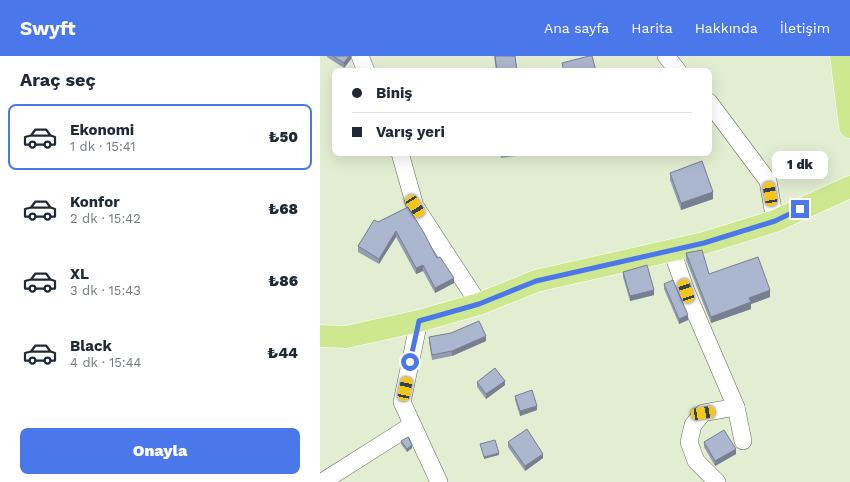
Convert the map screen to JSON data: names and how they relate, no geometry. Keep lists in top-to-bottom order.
{
  "page": {
    "header": "Swyft",
    "nav": [
      "Ana sayfa",
      "Harita",
      "Hakkında",
      "İletişim"
    ],
    "heading": "Araç seç",
    "banner": ["Biniş", "Varış yeri"],
    "list": [
      {
        "name": "Ekonomi",
        "note": "1 dk · 15:41",
        "value": "₺50"
      },
      {
        "name": "Konfor",
        "note": "2 dk · 15:42",
        "value": "₺68"
      },
      {
        "name": "XL",
        "note": "3 dk · 15:43",
        "value": "₺86"
      },
      {
        "name": "Black",
        "note": "4 dk · 15:44",
        "value": "₺44"
      }
    ],
    "bubble": "1 dk",
    "buttons": "Onayla"
  }
}
